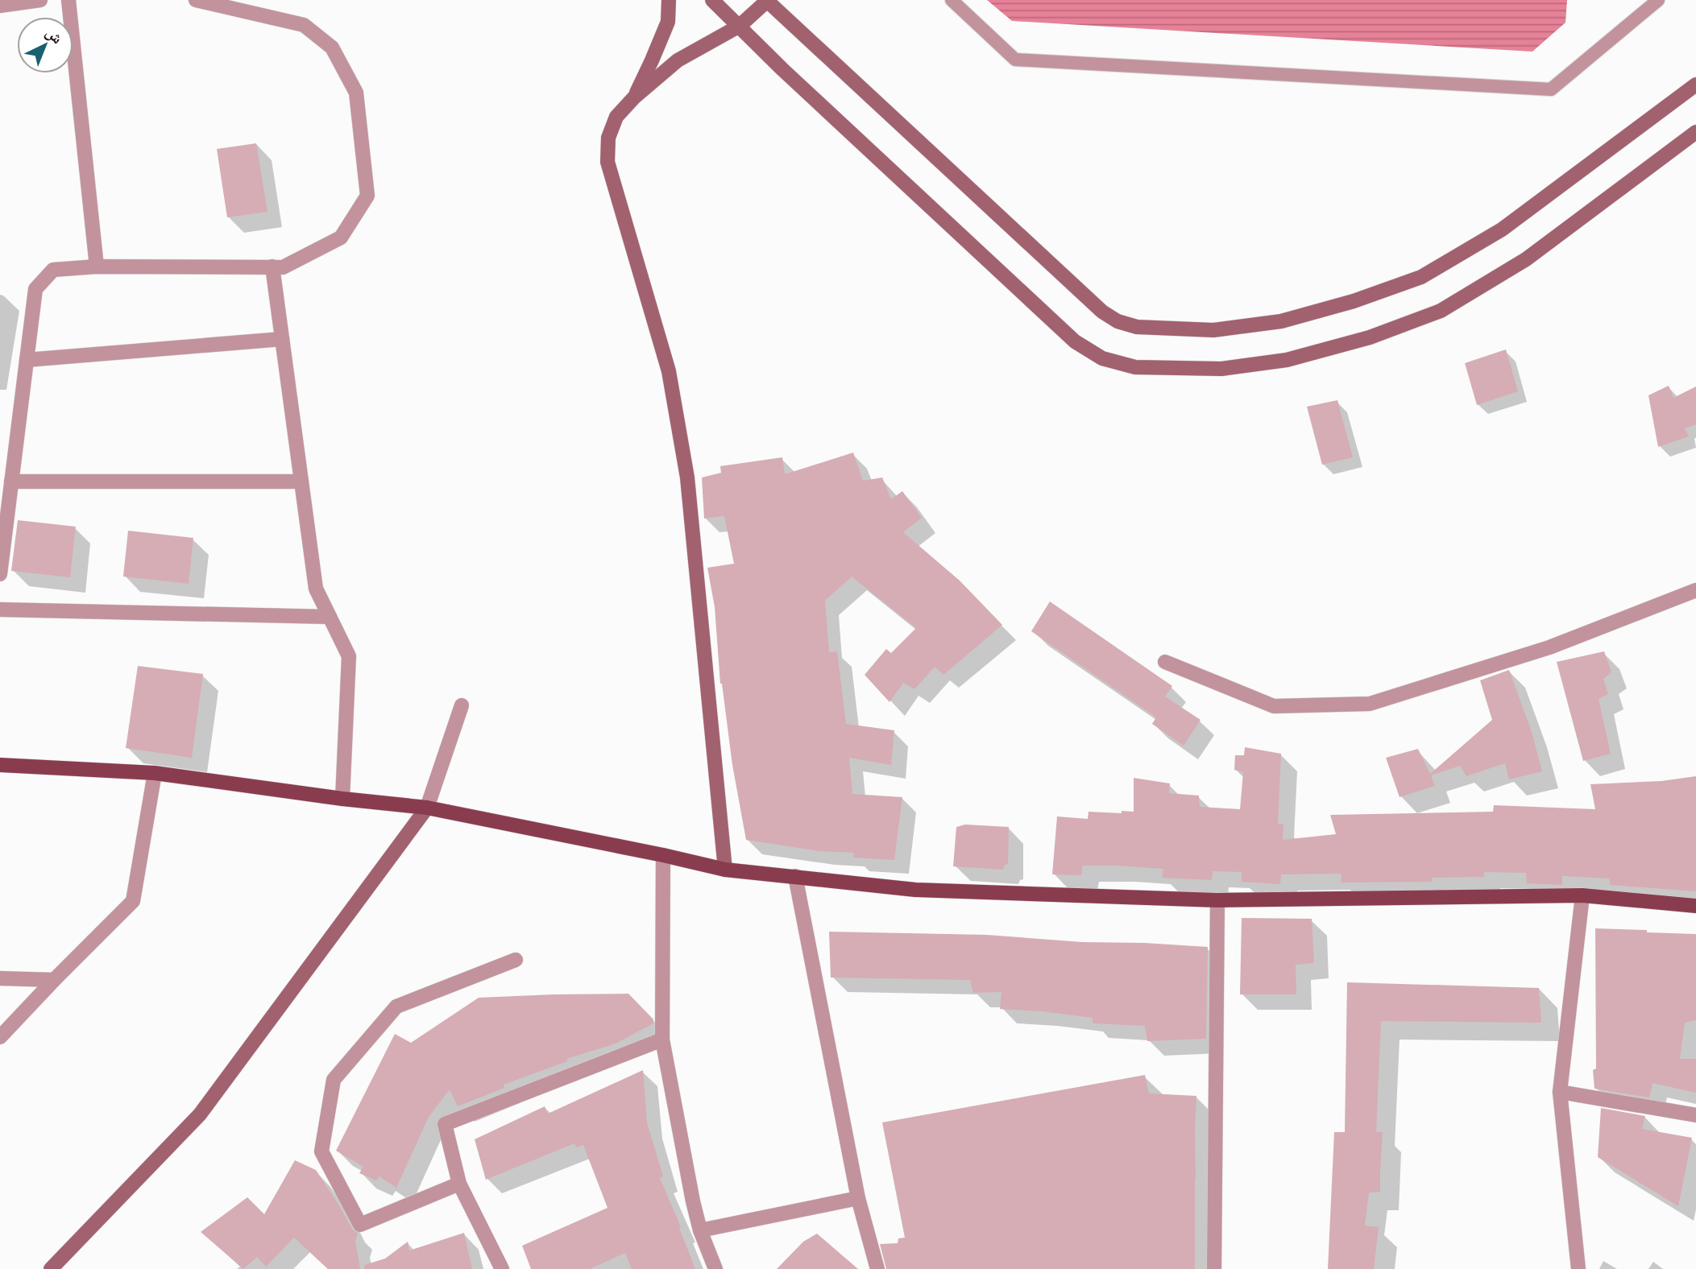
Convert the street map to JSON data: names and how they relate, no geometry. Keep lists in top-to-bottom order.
{
  "north": "top right"
}
